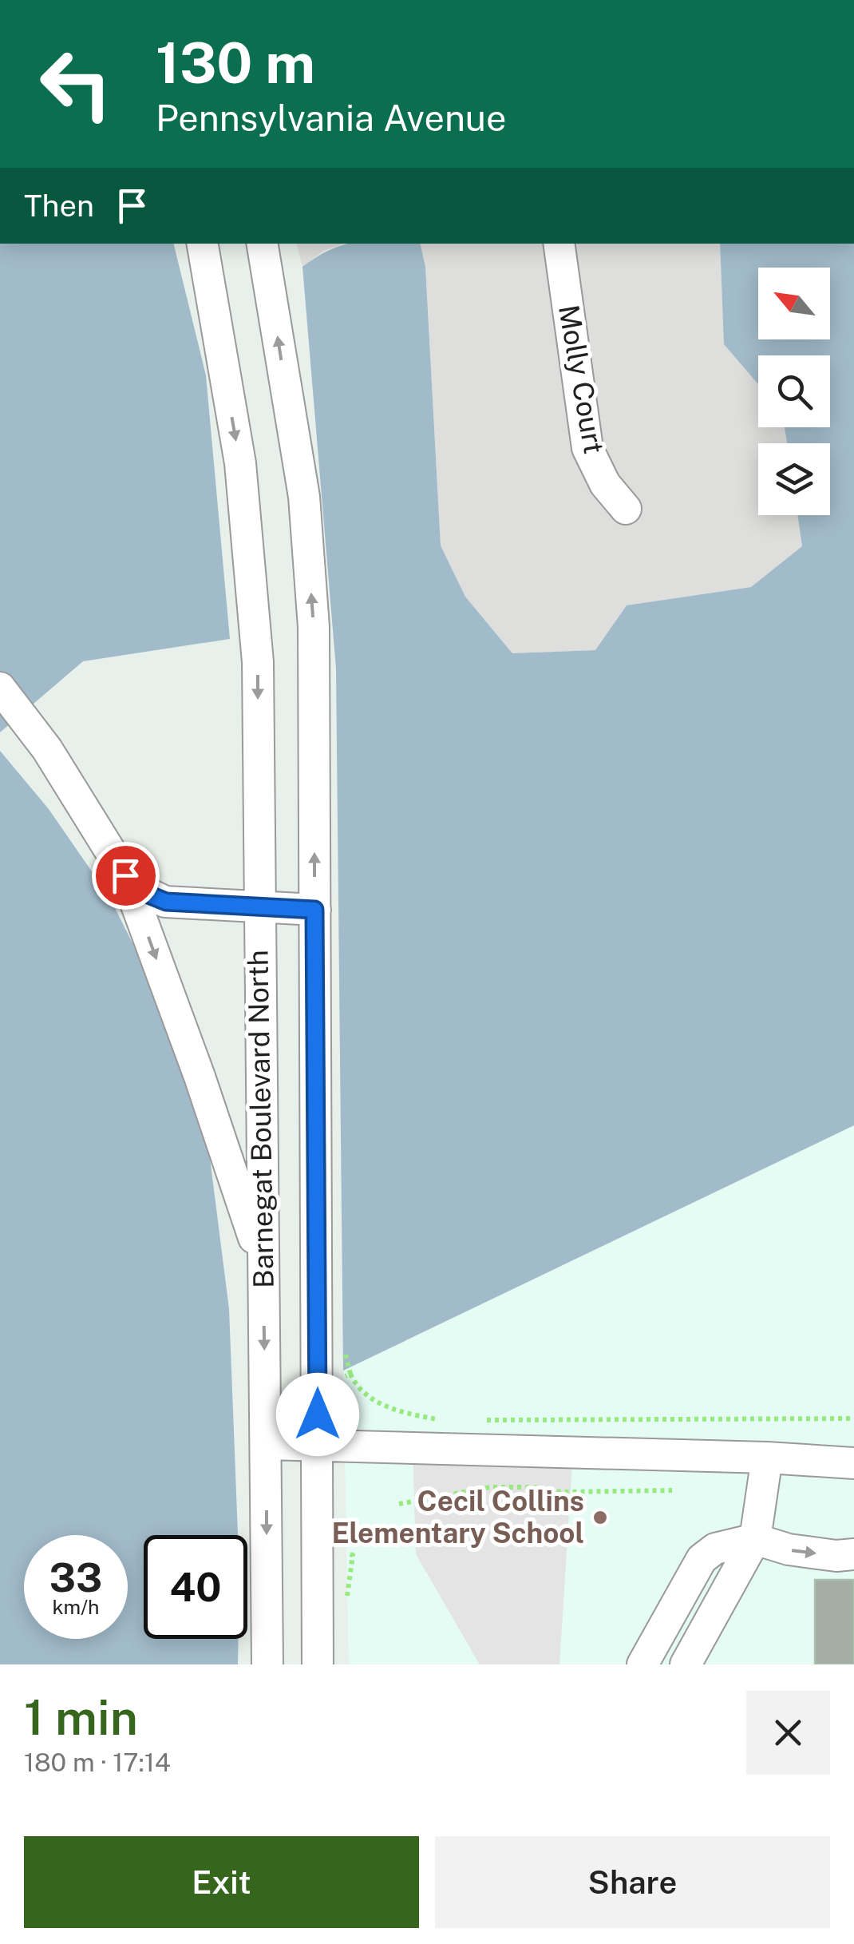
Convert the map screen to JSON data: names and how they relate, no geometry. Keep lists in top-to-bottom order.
{
  "streets": {
    "street": ["Molly Court", "Barnegat Boulevard North"]
  },
  "places": ["Cecil Collins Elementary School"],
  "north": "top left",
  "page": {
    "turn": ["130 m", "Pennsylvania Avenue"],
    "then": "Then",
    "speed": "33 km/h",
    "limit": "40",
    "heading": ["1 min", "180 m · 17:14"],
    "buttons": ["Exit", "Share"]
  }
}
